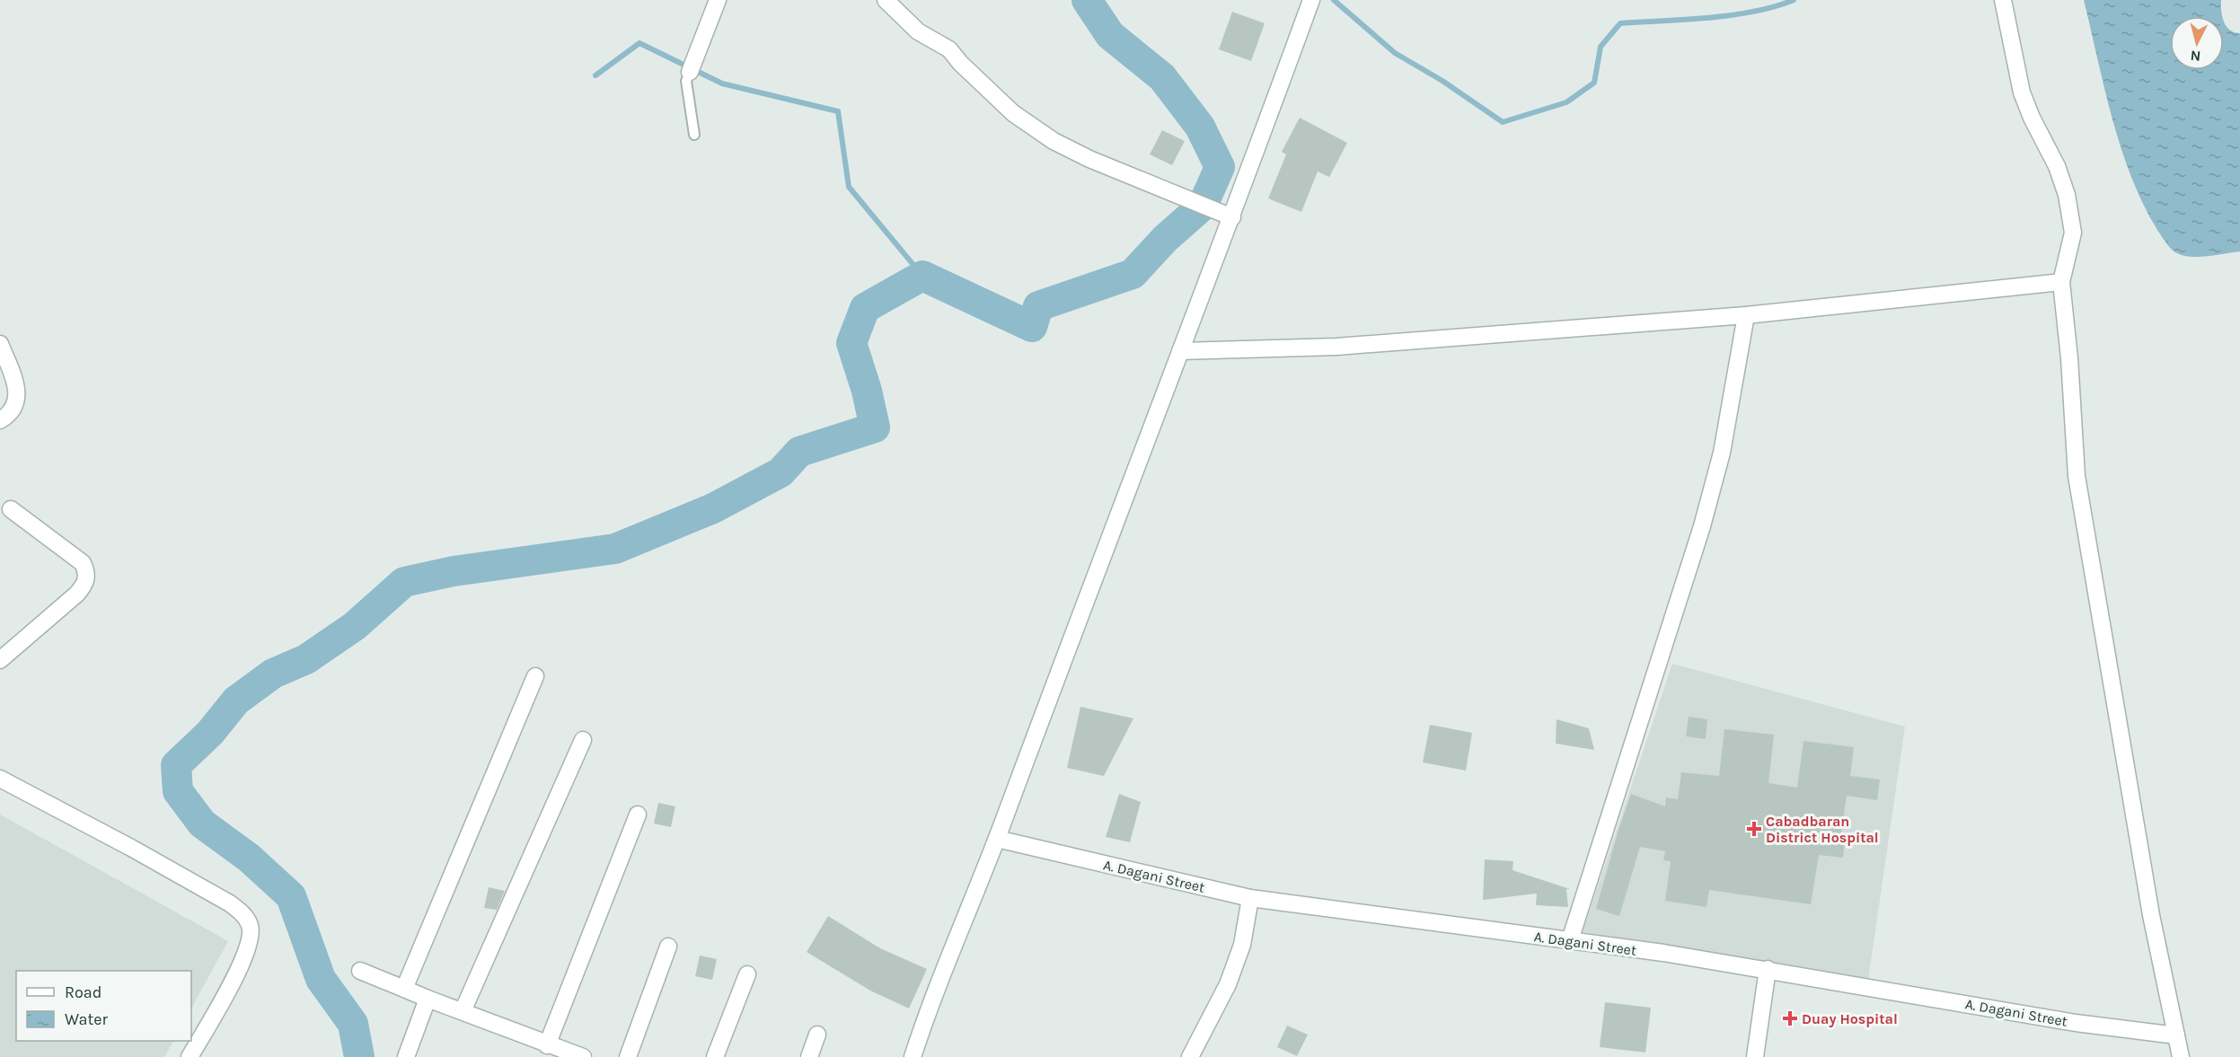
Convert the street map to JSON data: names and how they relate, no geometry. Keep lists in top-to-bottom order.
{
  "streets": {
    "street": ["A. Dagani Street"]
  },
  "places": {
    "health": ["Cabadbaran District Hospital", "Duay Hospital"]
  },
  "legend": ["Road", "Water"],
  "north": "bottom"
}
